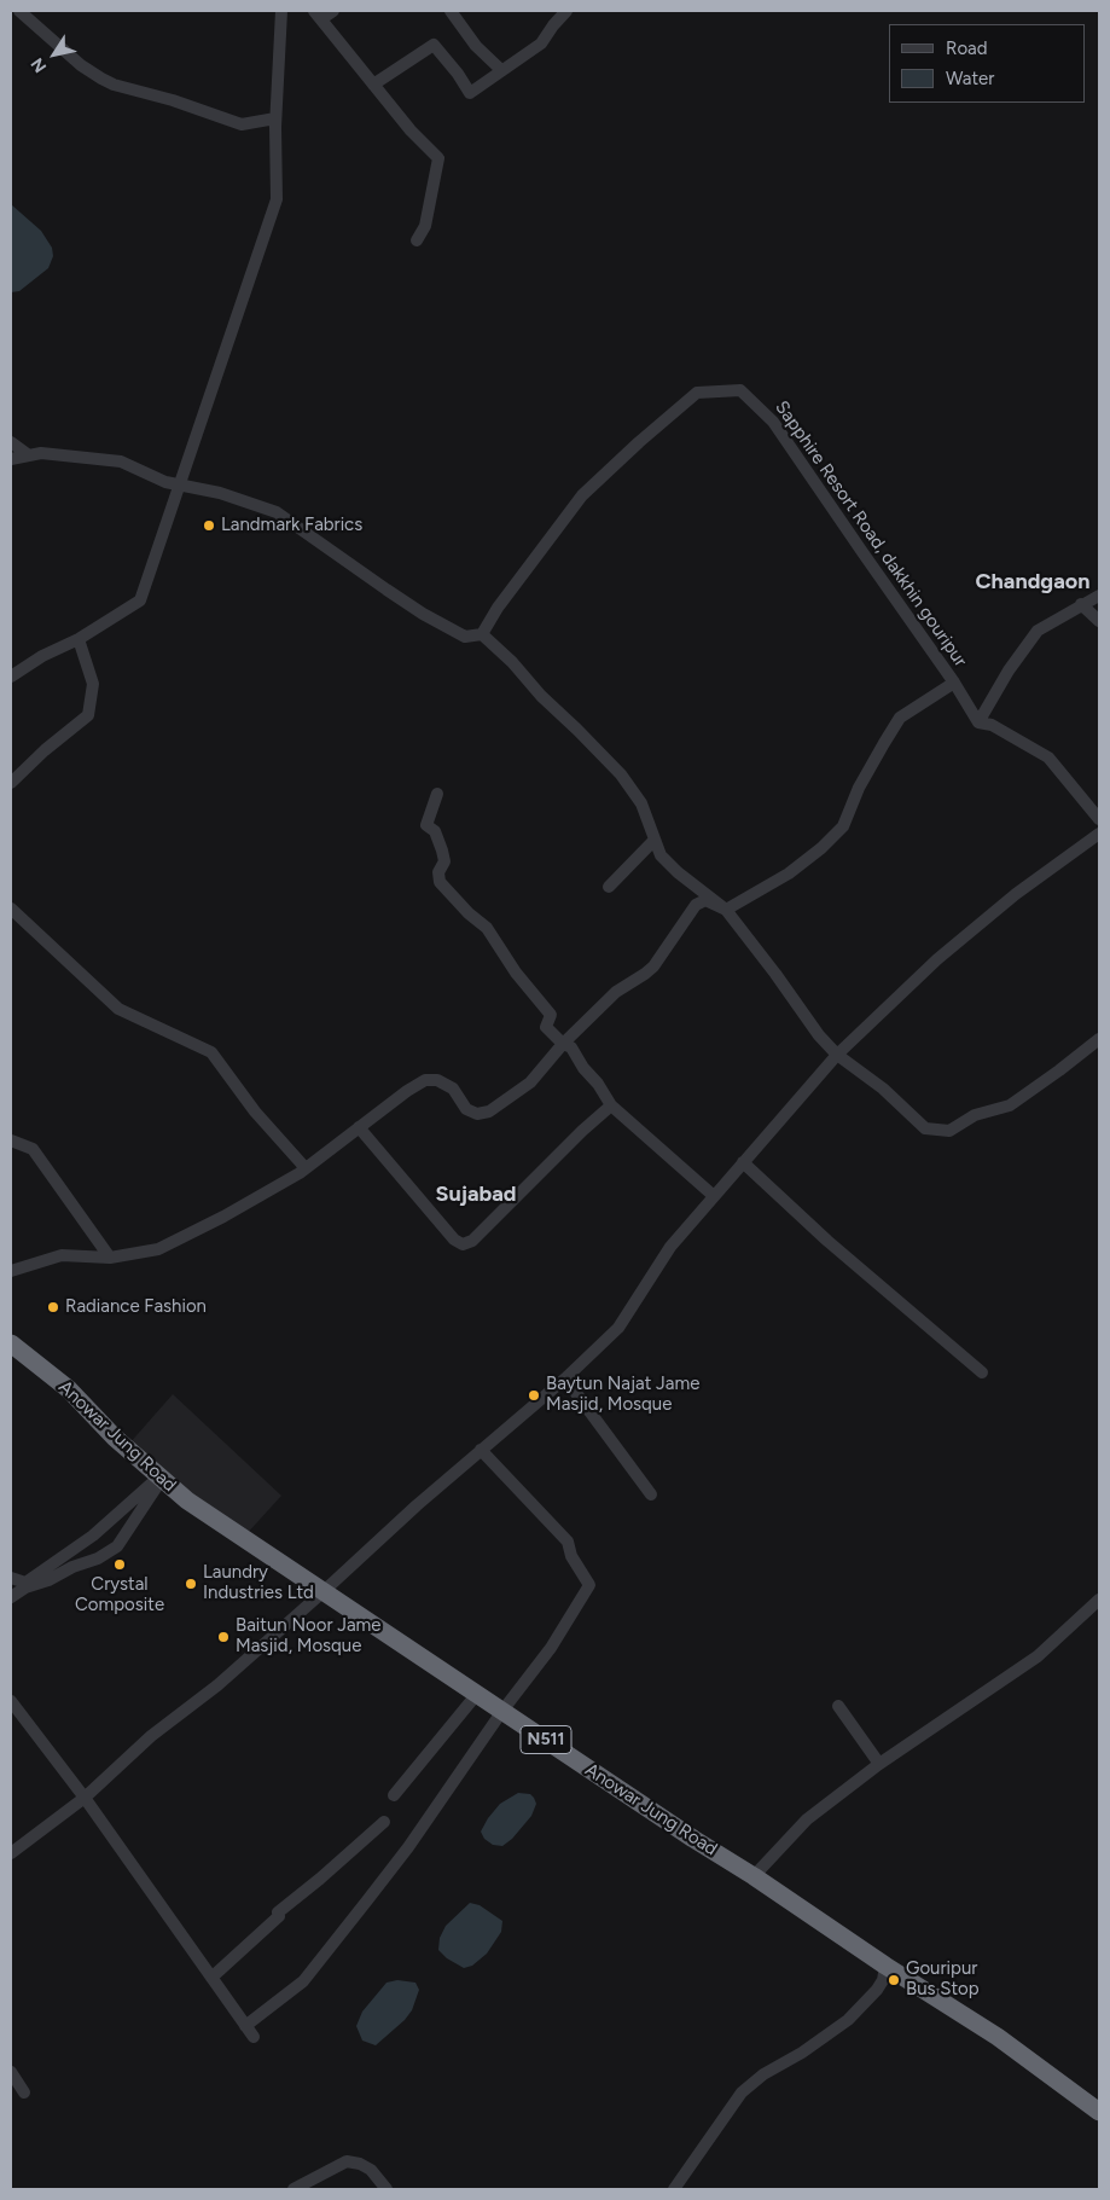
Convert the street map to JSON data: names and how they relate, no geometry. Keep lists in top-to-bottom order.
{
  "streets": {
    "highway": ["Anowar Jung Road", "N511"],
    "street": ["Sapphire Resort Road, dakkhin gouripur"]
  },
  "districts": ["Chandgaon", "Sujabad"],
  "places": [
    "Landmark Fabrics",
    "Radiance Fashion",
    "Baytun Najat Jame Masjid, Mosque",
    "Crystal Composite",
    "Laundry Industries Ltd",
    "Baitun Noor Jame Masjid, Mosque",
    "Gouripur Bus Stop"
  ],
  "legend": ["Road", "Water"],
  "north": "bottom left"
}
